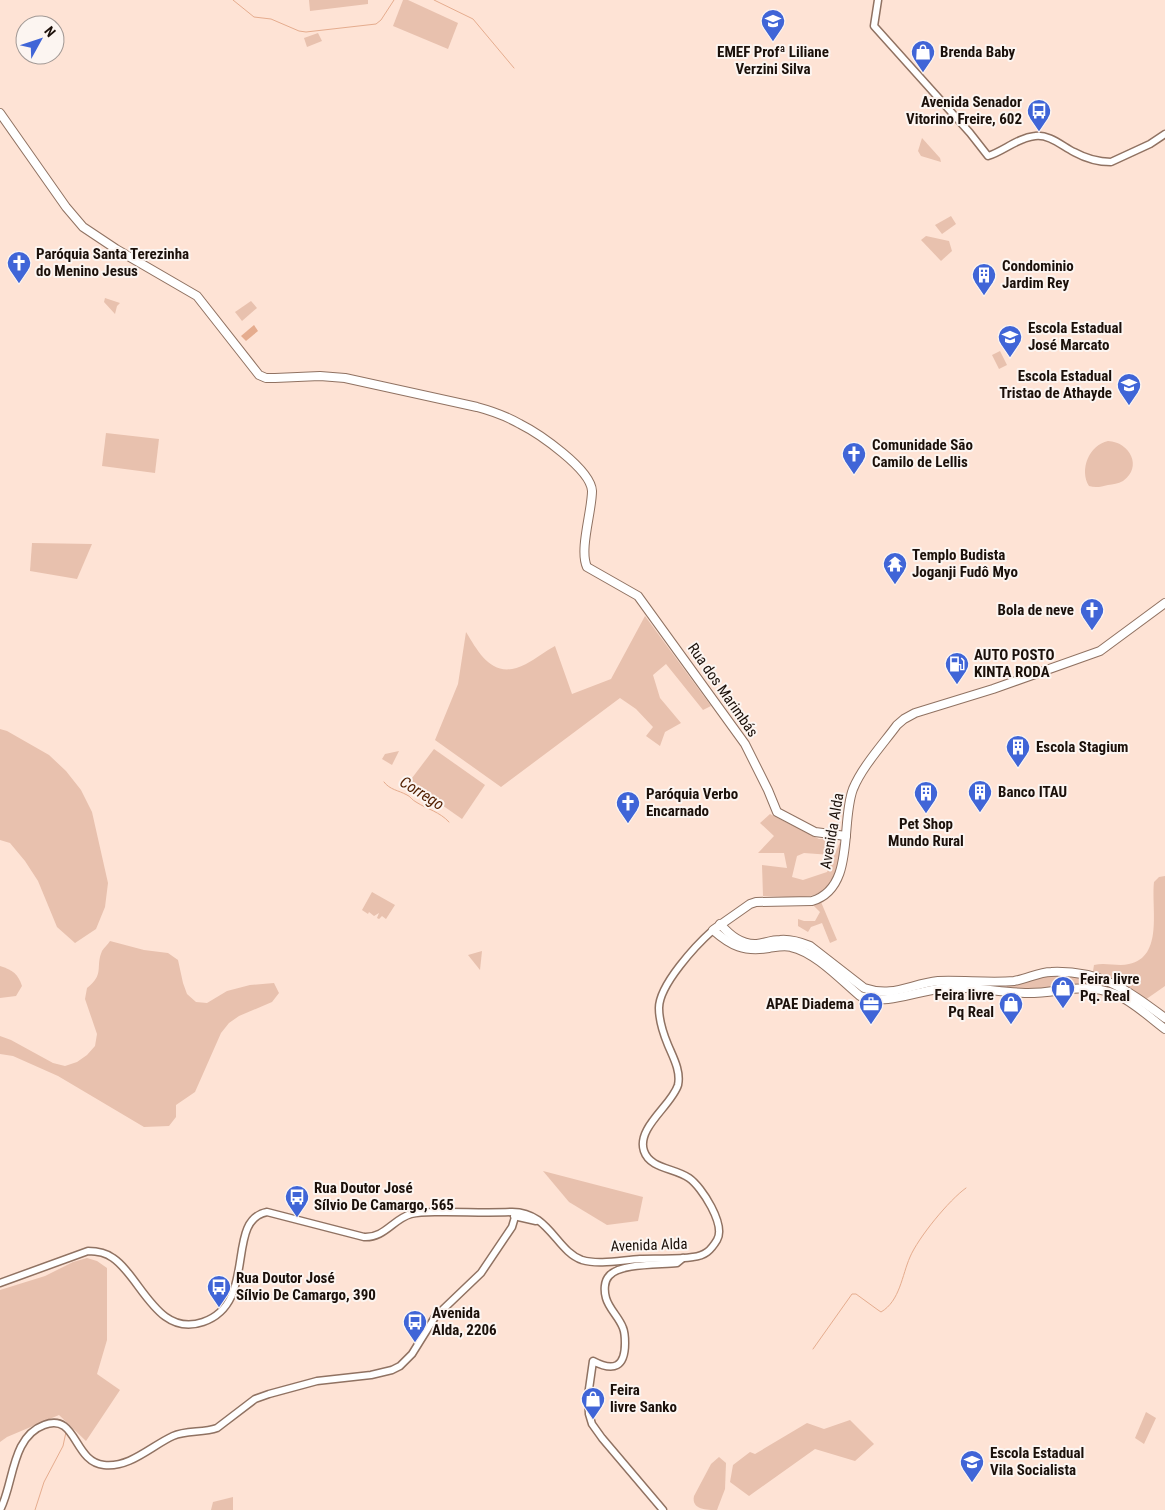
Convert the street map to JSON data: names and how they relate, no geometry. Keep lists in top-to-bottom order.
{
  "streets": {
    "main road": ["Rua dos Marimbás", "Avenida Alda"]
  },
  "crossings": [
    ["Rua dos Marimbás", "Avenida Alda"]
  ],
  "water": ["Corrego"],
  "places": {
    "school or university": [
      "EMEF Profª Liliane Verzini Silva",
      "Escola Estadual José Marcato",
      "Escola Estadual Tristao de Athayde",
      "Escola Estadual Vila Socialista"
    ],
    "shop": [
      "Brenda Baby",
      "Feira livre Pq. Real",
      "Feira livre Pq Real",
      "Feira livre Sanko"
    ],
    "bus stop": [
      "Avenida Senador Vitorino Freire, 602",
      "Rua Doutor José Sílvio De Camargo, 565",
      "Rua Doutor José Sílvio De Camargo, 390",
      "Avenida Alda, 2206"
    ],
    "church": [
      "Paróquia Santa Terezinha do Menino Jesus",
      "Comunidade São Camilo de Lellis",
      "Bola de neve",
      "Paróquia Verbo Encarnado"
    ],
    "building": [
      "Condominio Jardim Rey",
      "Escola Stagium",
      "Banco ITAU",
      "Pet Shop Mundo Rural"
    ],
    "temple": ["Templo Budista Joganji Fudô Myo"],
    "fuel station": ["AUTO POSTO KINTA RODA"],
    "office": ["APAE Diadema"]
  },
  "north": "top right"
}
